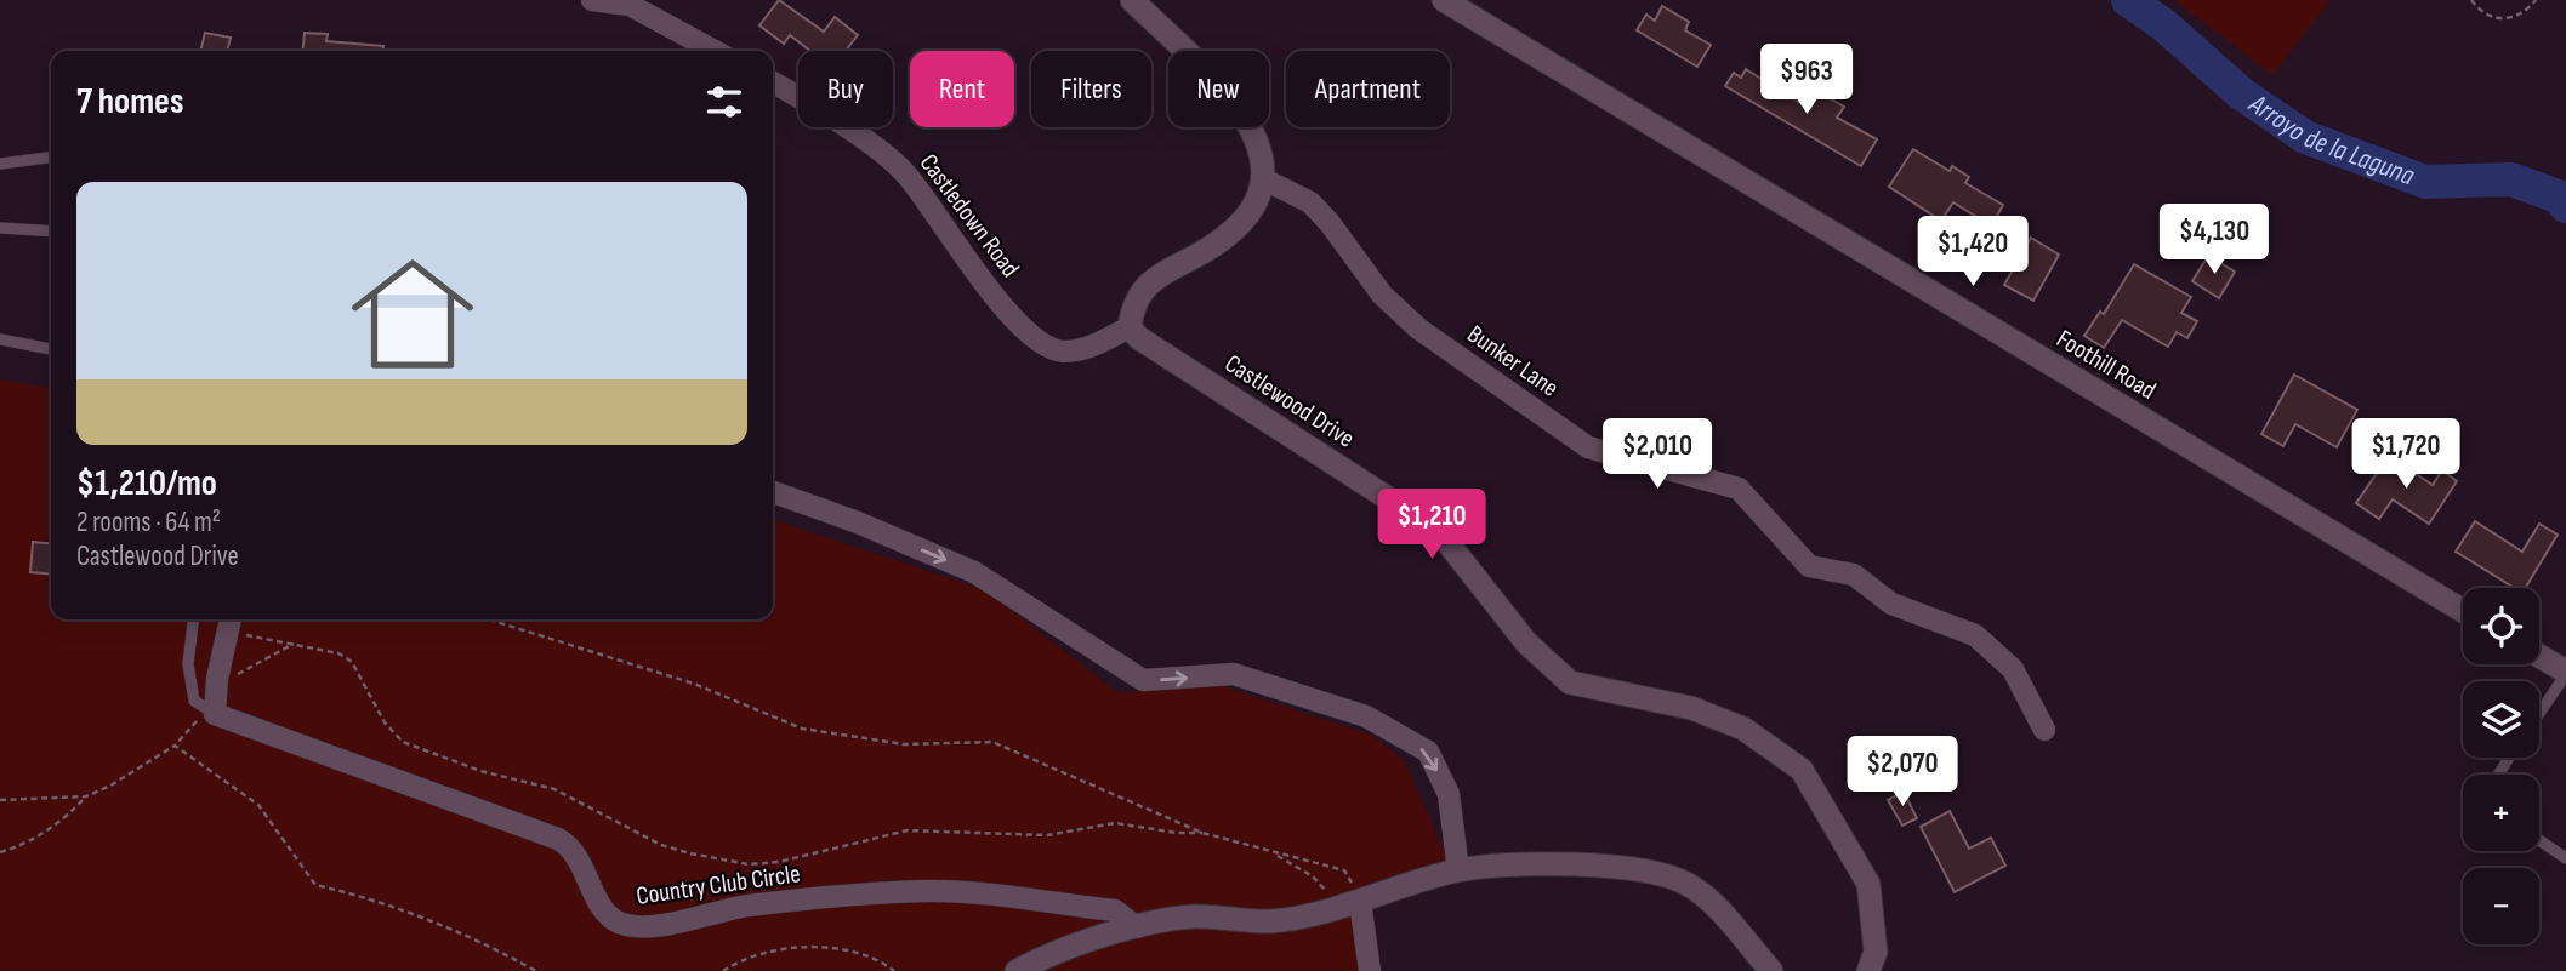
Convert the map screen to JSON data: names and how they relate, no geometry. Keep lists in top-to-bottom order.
{
  "streets": {
    "street": [
      "Castledown Road",
      "Bunker Lane",
      "Foothill Road",
      "Castlewood Drive",
      "Country Club Circle"
    ]
  },
  "crossings": [
    ["Castledown Road", "Castlewood Drive"]
  ],
  "water": ["Arroyo de la Laguna"],
  "page": {
    "price": [
      "$963",
      "$4,130",
      "$1,420",
      "$2,010",
      "$1,720",
      "$1,210",
      "$2,070"
    ],
    "chip": [
      "Buy",
      "Rent",
      "Filters",
      "New",
      "Apartment"
    ],
    "heading": "7 homes",
    "list": [
      {
        "name": "$1,210/mo",
        "note": "2 rooms · 64 m² · Castlewood Drive"
      }
    ],
    "map_buttons": ["+", "−"]
  }
}
